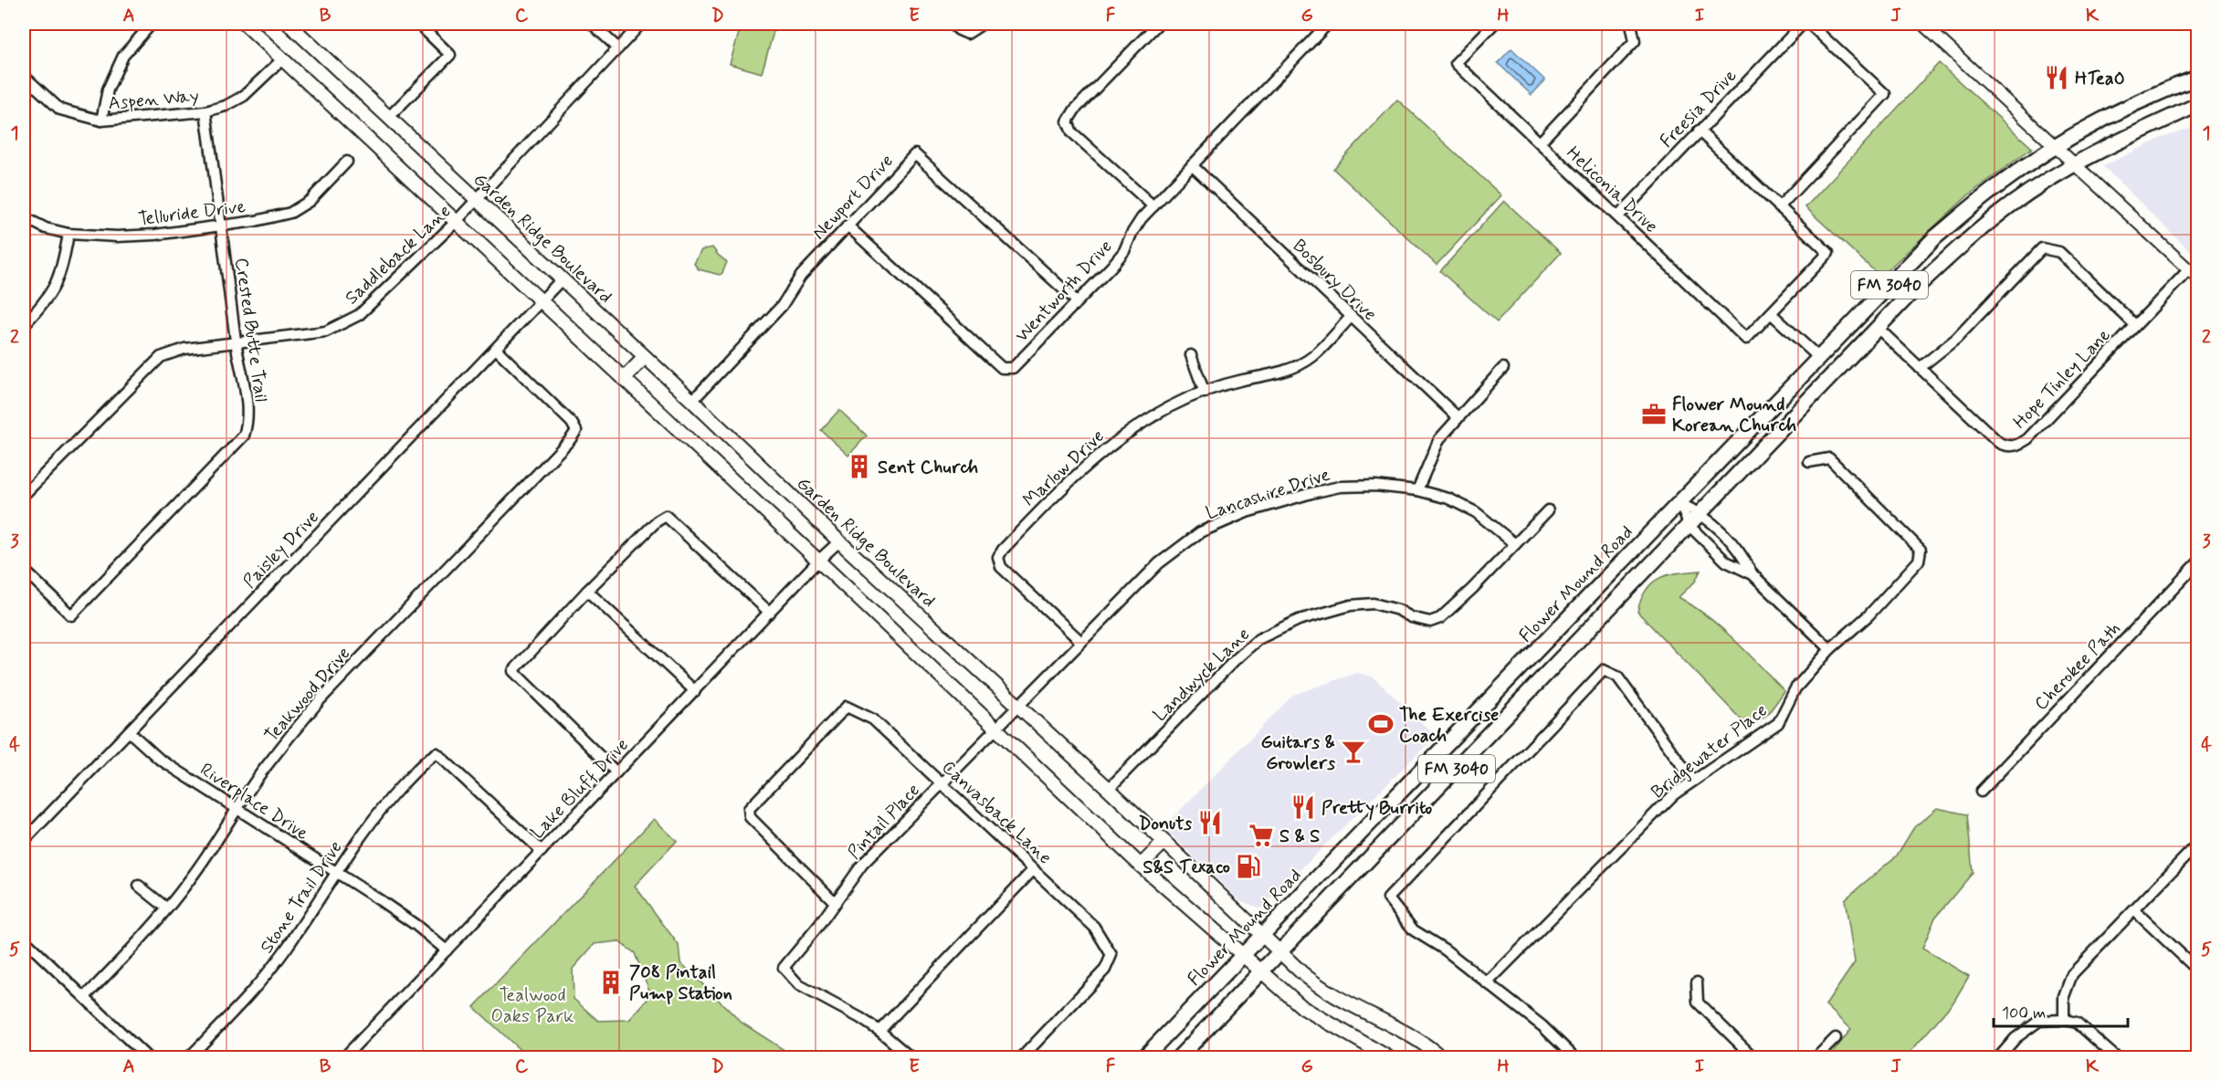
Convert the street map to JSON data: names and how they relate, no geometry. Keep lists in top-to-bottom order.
{
  "streets": {
    "main road": ["Garden Ridge Boulevard", "FM 3040", "Flower Mound Road"],
    "street": [
      "Aspen Way",
      "Freesia Drive",
      "Heliconia Drive",
      "Newport Drive",
      "Telluride Drive",
      "Saddleback Lane",
      "Bosbury Drive",
      "Wentworth Drive",
      "Crested Butte Trail",
      "Hope Tinley Lane",
      "Marlow Drive",
      "Lancashire Drive",
      "Paisley Drive",
      "Cherokee Path",
      "Landwyck Lane",
      "Teakwood Drive",
      "Bridgewater Place",
      "Lake Bluff Drive",
      "Riverplace Drive",
      "Canvasback Lane",
      "Pintail Place",
      "Stone Trail Drive"
    ]
  },
  "crossings": [
    ["Aspen Way", "Crested Butte Trail"],
    ["Freesia Drive", "Heliconia Drive"],
    ["Newport Drive", "Garden Ridge Boulevard"],
    ["Newport Drive", "Wentworth Drive"],
    ["Telluride Drive", "Crested Butte Trail"],
    ["Garden Ridge Boulevard", "Saddleback Lane"],
    ["Garden Ridge Boulevard", "FM 3040"],
    ["Garden Ridge Boulevard", "Lancashire Drive"],
    ["Garden Ridge Boulevard", "Paisley Drive"],
    ["Garden Ridge Boulevard", "Flower Mound Road"],
    ["Garden Ridge Boulevard", "Landwyck Lane"],
    ["Garden Ridge Boulevard", "Lake Bluff Drive"],
    ["Garden Ridge Boulevard", "Pintail Place"],
    ["Saddleback Lane", "Crested Butte Trail"],
    ["Bosbury Drive", "Wentworth Drive"],
    ["Bosbury Drive", "Marlow Drive"],
    ["FM 3040", "Hope Tinley Lane"],
    ["FM 3040", "Flower Mound Road"],
    ["Marlow Drive", "Lancashire Drive"],
    ["Lancashire Drive", "Landwyck Lane"],
    ["Lancashire Drive", "Pintail Place"],
    ["Paisley Drive", "Teakwood Drive"],
    ["Paisley Drive", "Riverplace Drive"],
    ["Teakwood Drive", "Riverplace Drive"],
    ["Lake Bluff Drive", "Riverplace Drive"],
    ["Lake Bluff Drive", "Stone Trail Drive"],
    ["Riverplace Drive", "Stone Trail Drive"],
    ["Canvasback Lane", "Pintail Place"]
  ],
  "parks": ["Tealwood Oaks Park"],
  "places": {
    "restaurant": ["HTeaO", "Pretty Burrito", "Donuts"],
    "office": ["Flower Mound Korean Church"],
    "building": ["Sent Church", "708 Pintail Pump Station"],
    "sports": ["The Exercise Coach"],
    "bar": ["Guitars & Growlers"],
    "supermarket": ["S & S"],
    "fuel station": ["S&S Texaco"]
  },
  "scale_bar": "100 m",
  "grid": {
    "columns": [
      "A",
      "B",
      "C",
      "D",
      "E",
      "F",
      "G",
      "H",
      "I",
      "J",
      "K"
    ],
    "rows": [
      "1",
      "2",
      "3",
      "4",
      "5"
    ]
  }
}
